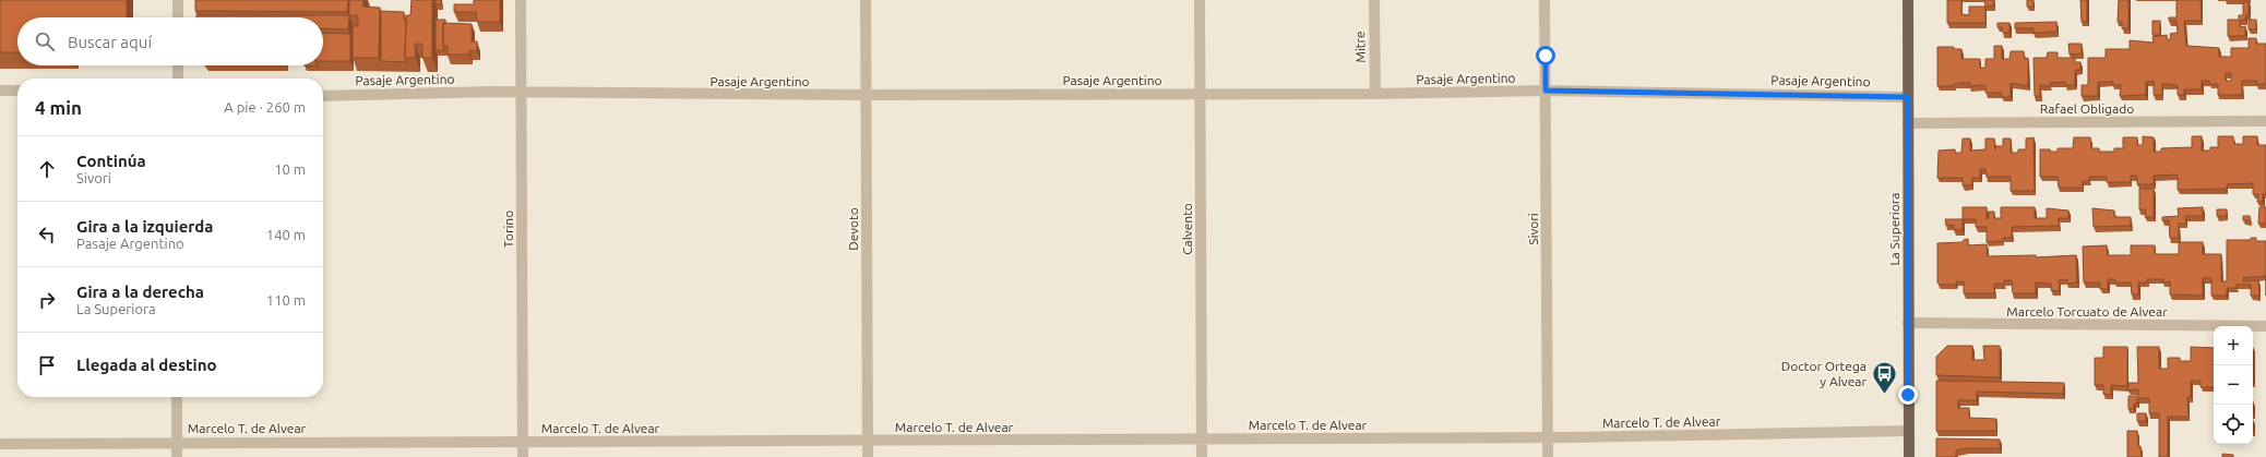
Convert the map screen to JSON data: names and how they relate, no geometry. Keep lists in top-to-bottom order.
{
  "streets": {
    "main road": ["La Superiora"],
    "street": [
      "Mitre",
      "Pasaje Argentino",
      "Rafael Obligado",
      "Torino",
      "Devoto",
      "Calvento",
      "Sivori",
      "Marcelo Torcuato de Alvear",
      "Marcelo T. de Alvear"
    ]
  },
  "crossings": [
    ["Mitre", "Pasaje Argentino"],
    ["Pasaje Argentino", "Torino"],
    ["Pasaje Argentino", "Devoto"],
    ["Pasaje Argentino", "Calvento"],
    ["Pasaje Argentino", "Sivori"],
    ["Pasaje Argentino", "La Superiora"],
    ["Rafael Obligado", "La Superiora"],
    ["Torino", "Marcelo T. de Alvear"],
    ["Devoto", "Marcelo T. de Alvear"],
    ["Calvento", "Marcelo T. de Alvear"],
    ["Sivori", "Marcelo T. de Alvear"],
    ["La Superiora", "Marcelo Torcuato de Alvear"],
    ["La Superiora", "Marcelo T. de Alvear"]
  ],
  "places": {
    "bus stop": ["Doctor Ortega y Alvear"]
  },
  "page": {
    "search": "Buscar aquí",
    "heading": ["4 min", "A pie · 260 m"],
    "list": [
      ["Continúa", "Sivori", "10 m"],
      ["Gira a la izquierda", "Pasaje Argentino", "140 m"],
      ["Gira a la derecha", "La Superiora", "110 m"],
      "Llegada al destino"
    ],
    "map_buttons": ["+", "−"]
  }
}
